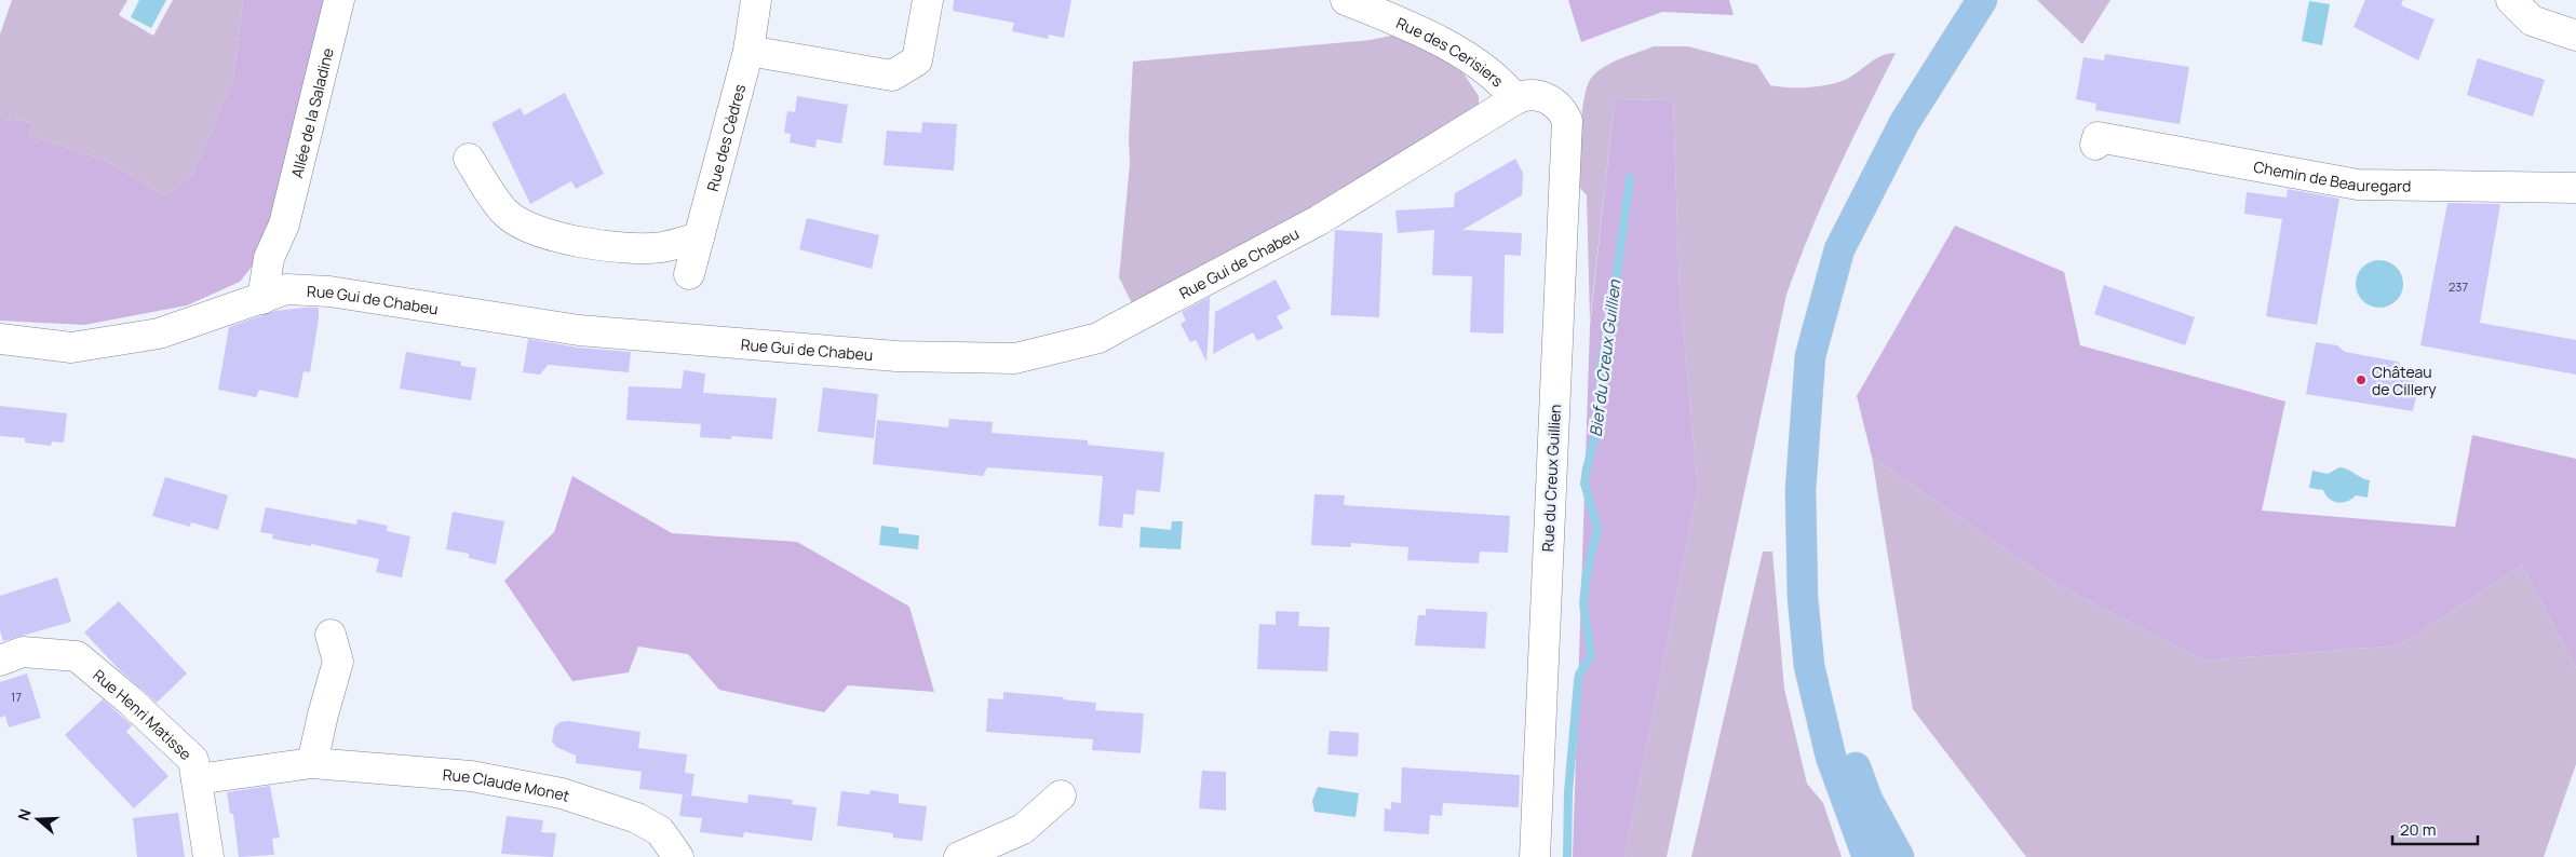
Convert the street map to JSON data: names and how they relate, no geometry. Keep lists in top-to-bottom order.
{
  "streets": {
    "street": [
      "Rue des Cerisiers",
      "Allée de la Saladine",
      "Rue des Cèdres",
      "Chemin de Beauregard",
      "Rue Gui de Chabeu",
      "Rue du Creux Guillien",
      "Rue Henri Matisse",
      "Rue Claude Monet"
    ]
  },
  "crossings": [
    ["Rue des Cerisiers", "Rue Gui de Chabeu"],
    ["Allée de la Saladine", "Rue Gui de Chabeu"],
    ["Rue Gui de Chabeu", "Rue du Creux Guillien"],
    ["Rue Henri Matisse", "Rue Claude Monet"]
  ],
  "water": ["Bief du Creux Guillien"],
  "places": ["Château de Cillery"],
  "house_numbers": ["237", "17"],
  "scale_bar": "20 m",
  "north": "left"
}
